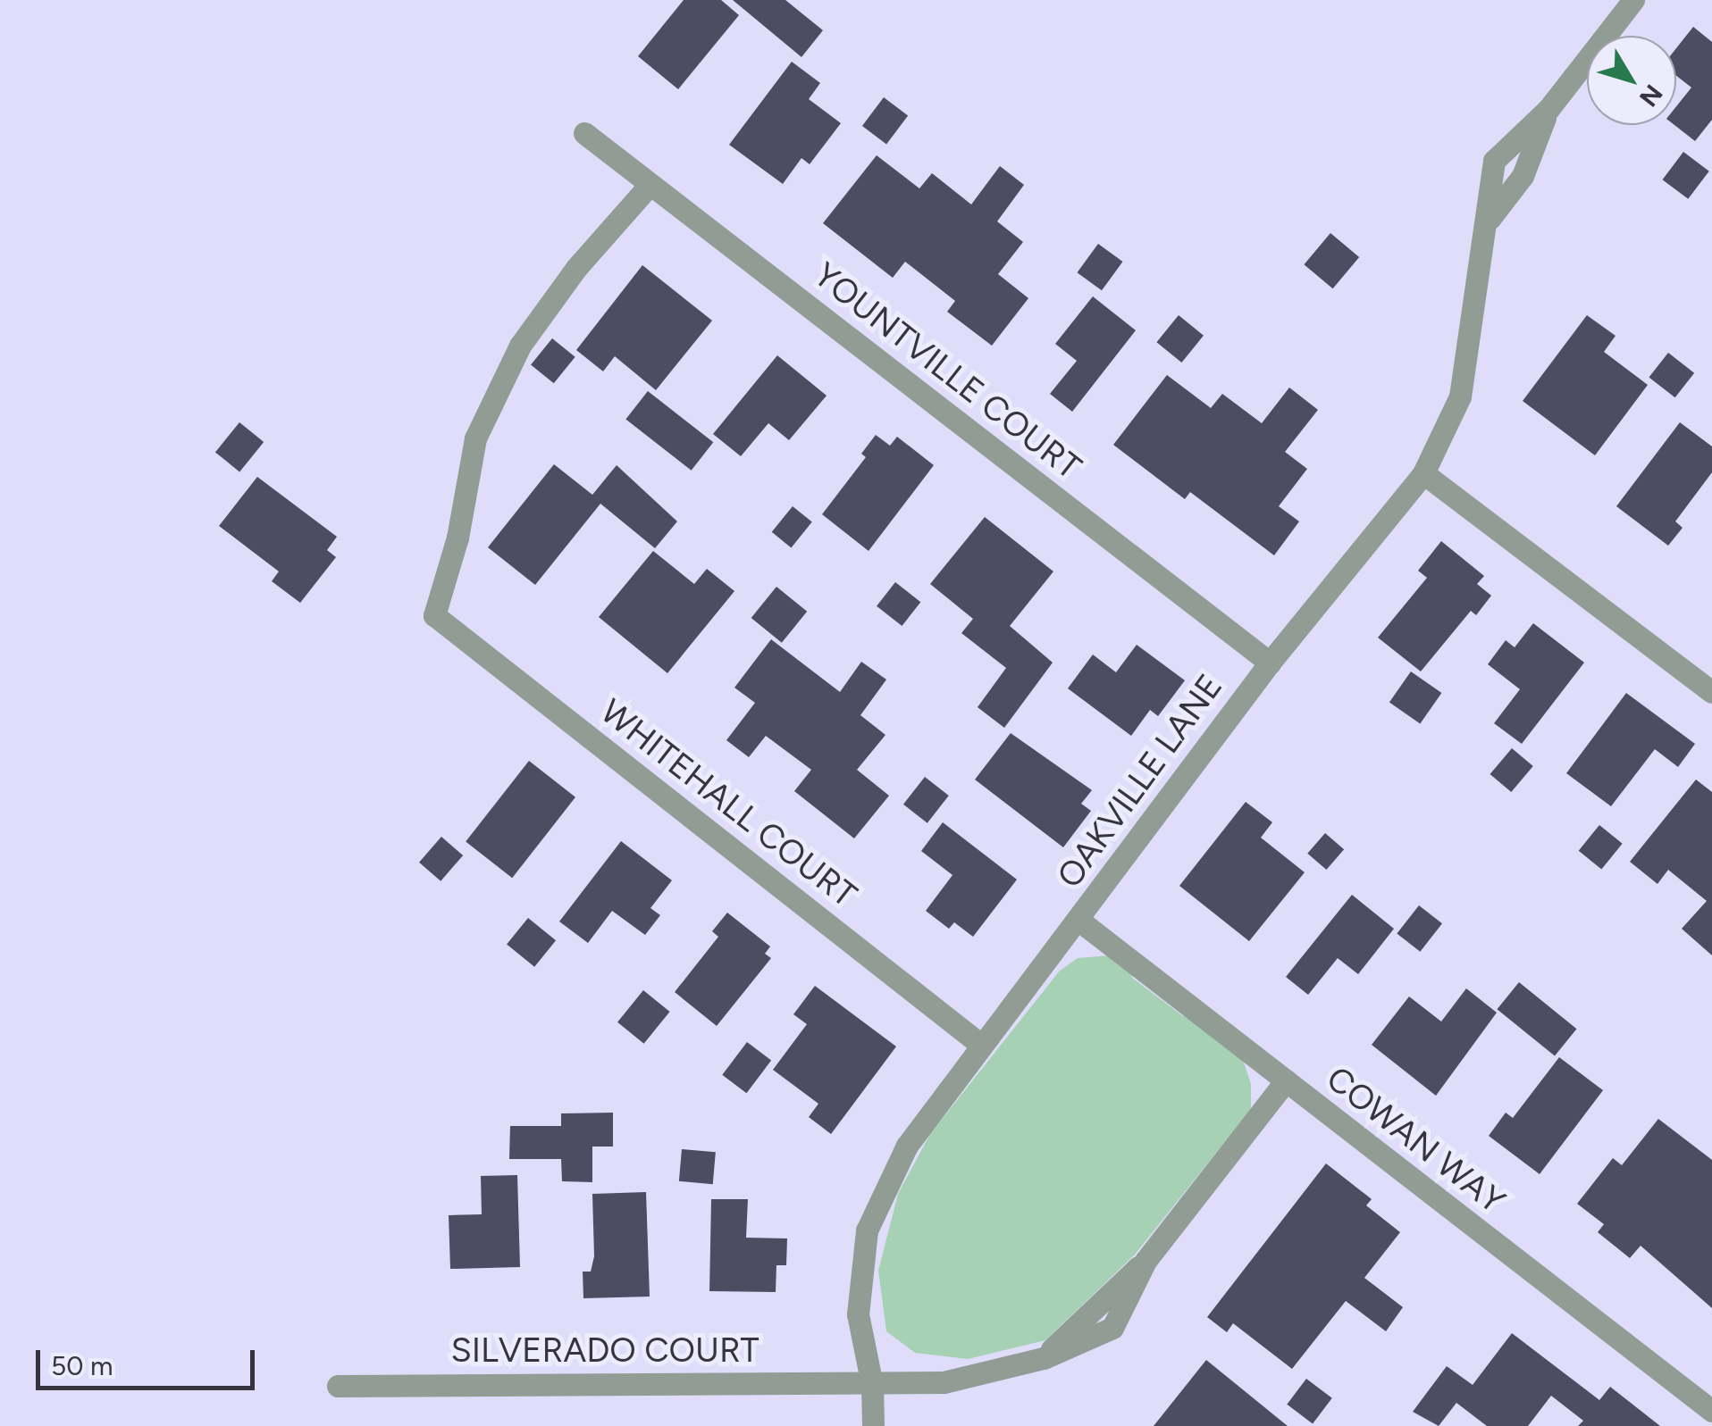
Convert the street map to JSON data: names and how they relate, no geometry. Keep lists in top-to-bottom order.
{
  "streets": {
    "street": [
      "YOUNTVILLE COURT",
      "OAKVILLE LANE",
      "WHITEHALL COURT",
      "COWAN WAY",
      "SILVERADO COURT"
    ]
  },
  "crossings": [
    ["YOUNTVILLE COURT", "OAKVILLE LANE"],
    ["YOUNTVILLE COURT", "WHITEHALL COURT"],
    ["OAKVILLE LANE", "WHITEHALL COURT"],
    ["OAKVILLE LANE", "COWAN WAY"],
    ["OAKVILLE LANE", "SILVERADO COURT"],
    ["COWAN WAY", "SILVERADO COURT"]
  ],
  "scale_bar": "50 m",
  "north": "bottom right"
}
